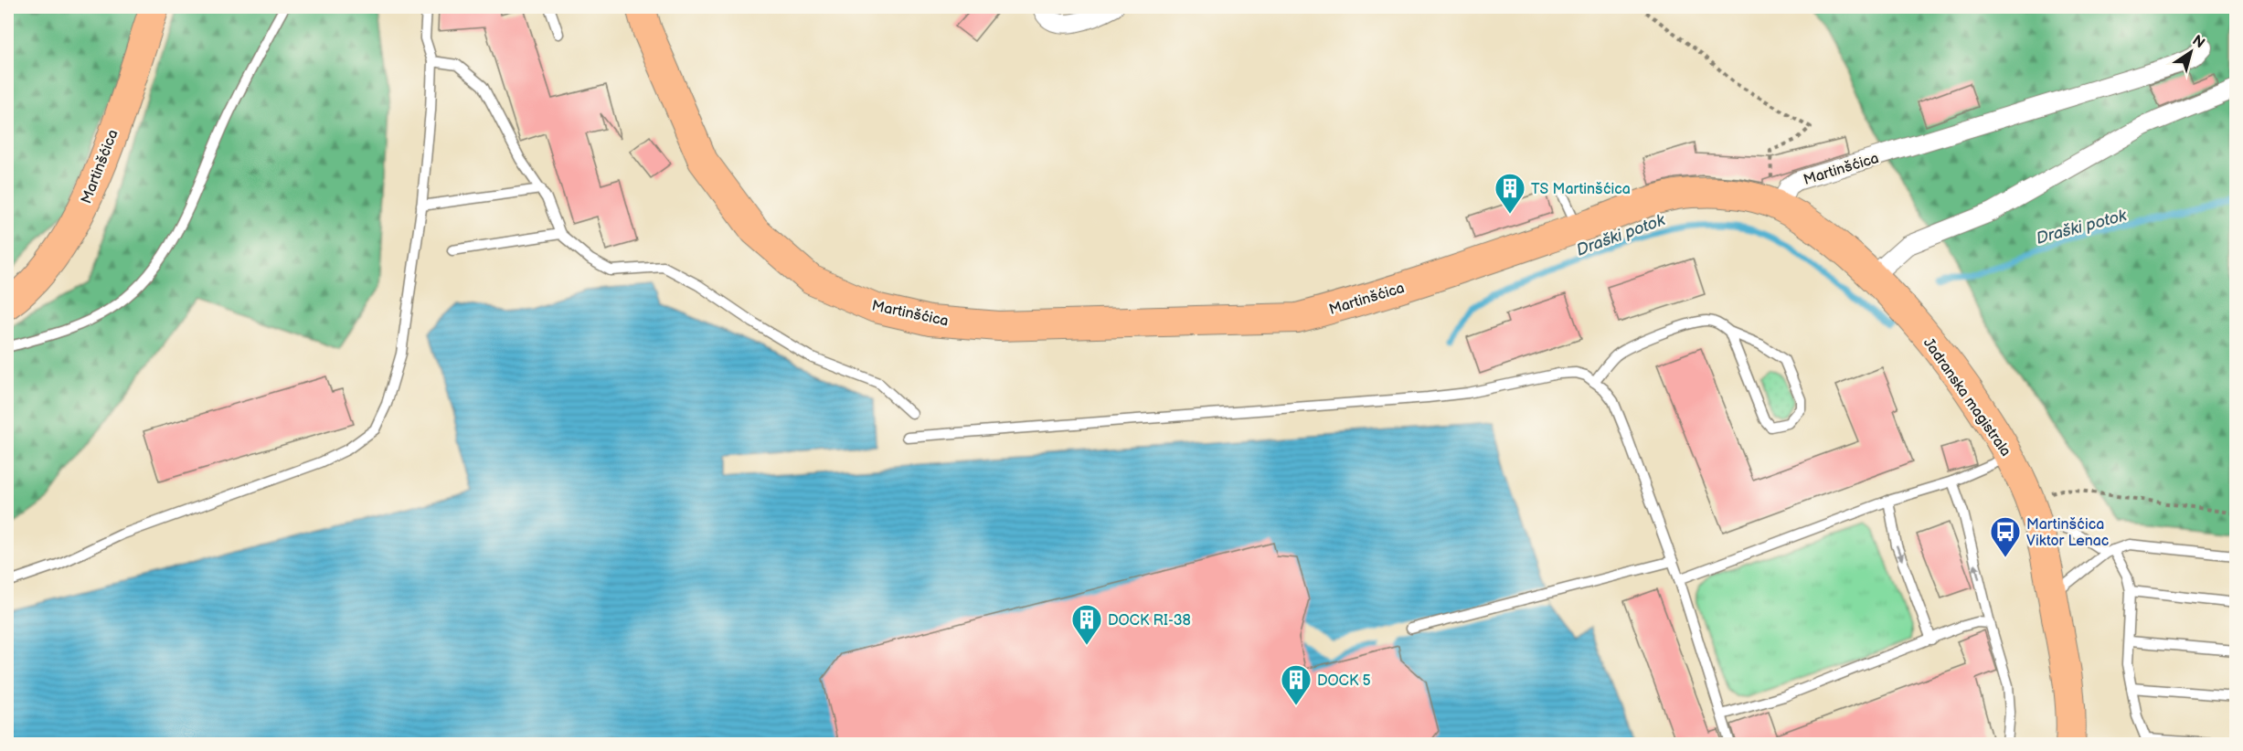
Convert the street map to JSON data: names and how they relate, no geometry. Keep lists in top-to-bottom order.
{
  "streets": {
    "main road": ["Martinšćica", "Jadranska magistrala"]
  },
  "crossings": [
    ["Martinšćica", "Jadranska magistrala"]
  ],
  "water": ["Draški potok"],
  "places": {
    "building": ["TS Martinšćica", "DOCK RI-38", "DOCK 5"],
    "bus stop": ["Martinšćica Viktor Lenac"]
  },
  "north": "top right"
}
